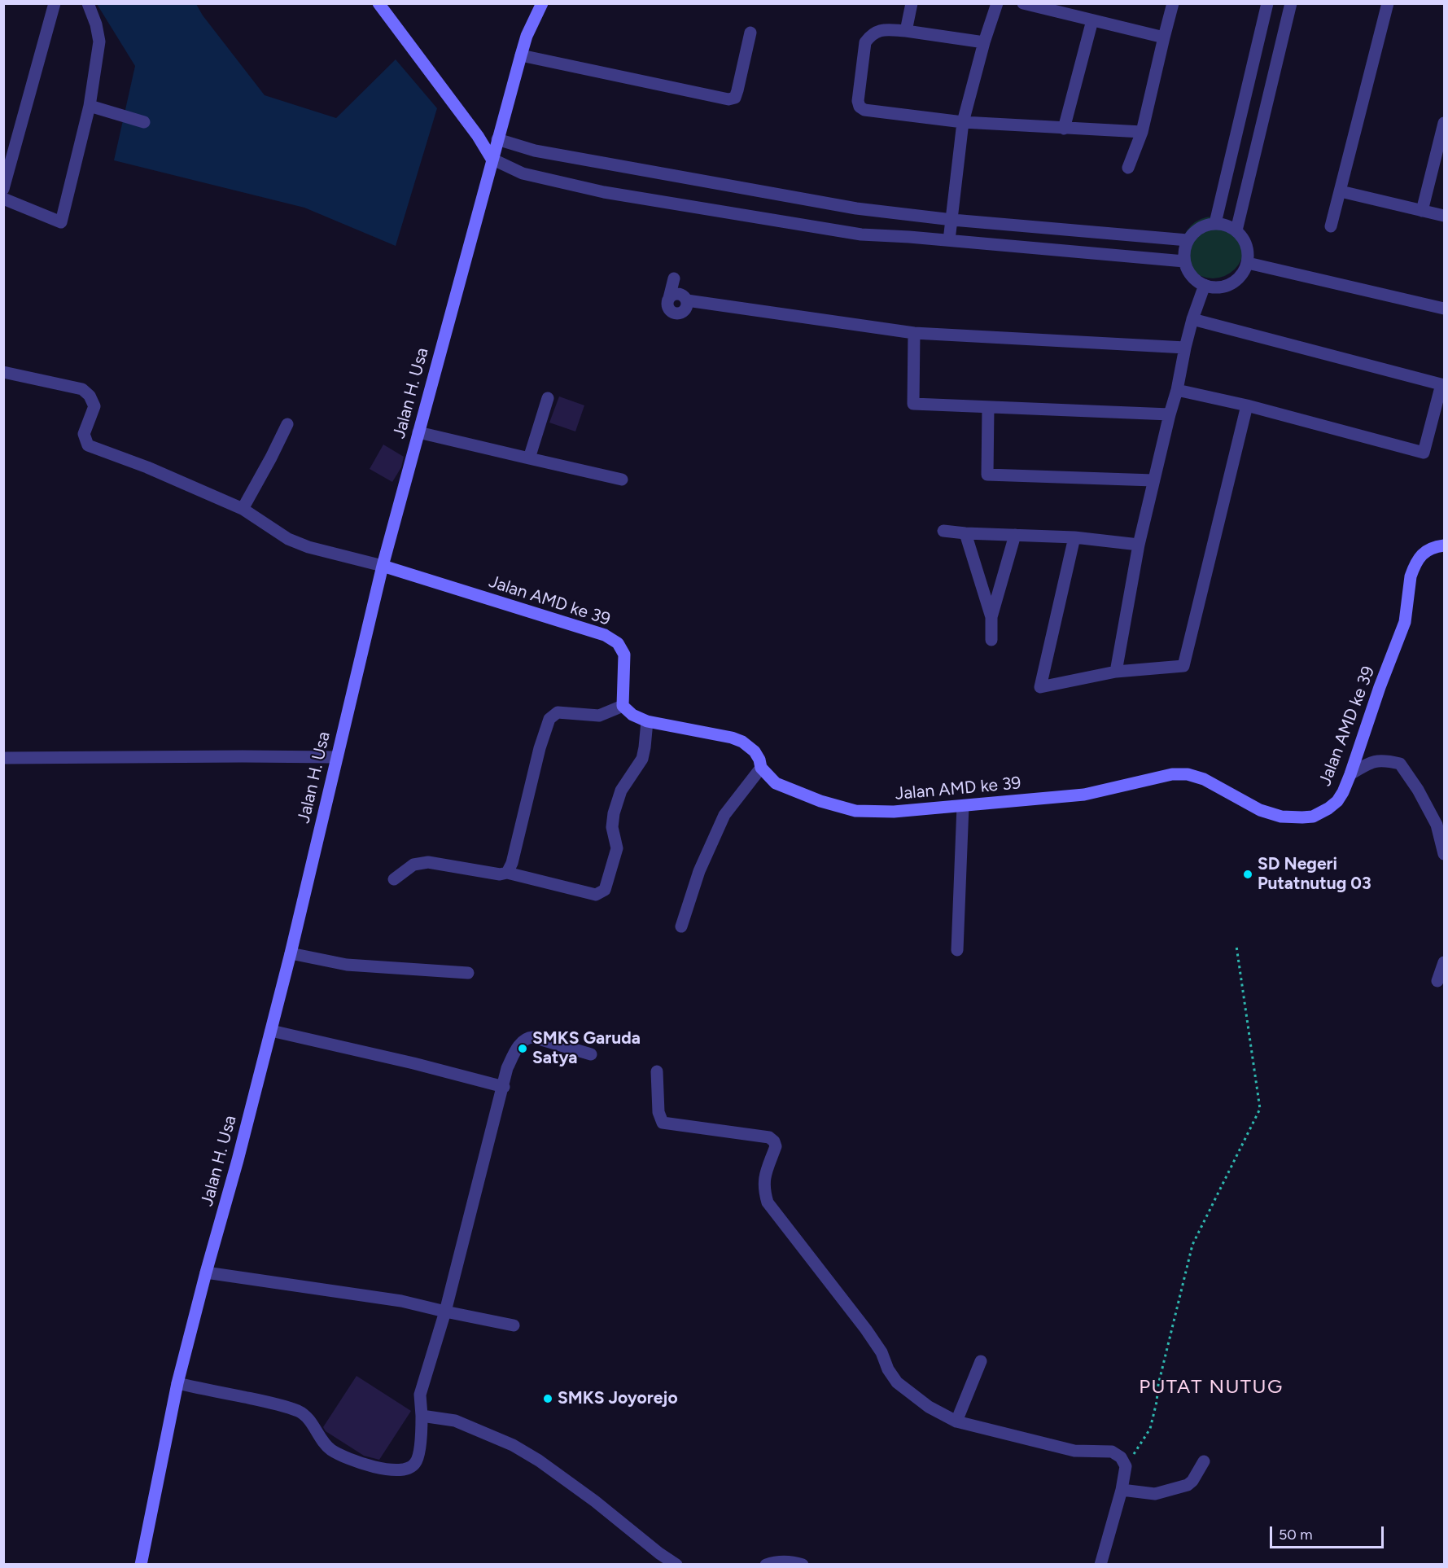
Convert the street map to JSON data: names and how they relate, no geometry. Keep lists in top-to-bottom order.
{
  "streets": {
    "street": ["Jalan H. Usa", "Jalan AMD ke 39"]
  },
  "crossings": [
    ["Jalan H. Usa", "Jalan AMD ke 39"]
  ],
  "districts": ["PUTAT NUTUG"],
  "places": ["SD Negeri Putatnutug 03", "SMKS Garuda Satya", "SMKS Joyorejo"],
  "scale_bar": "50 m"
}
